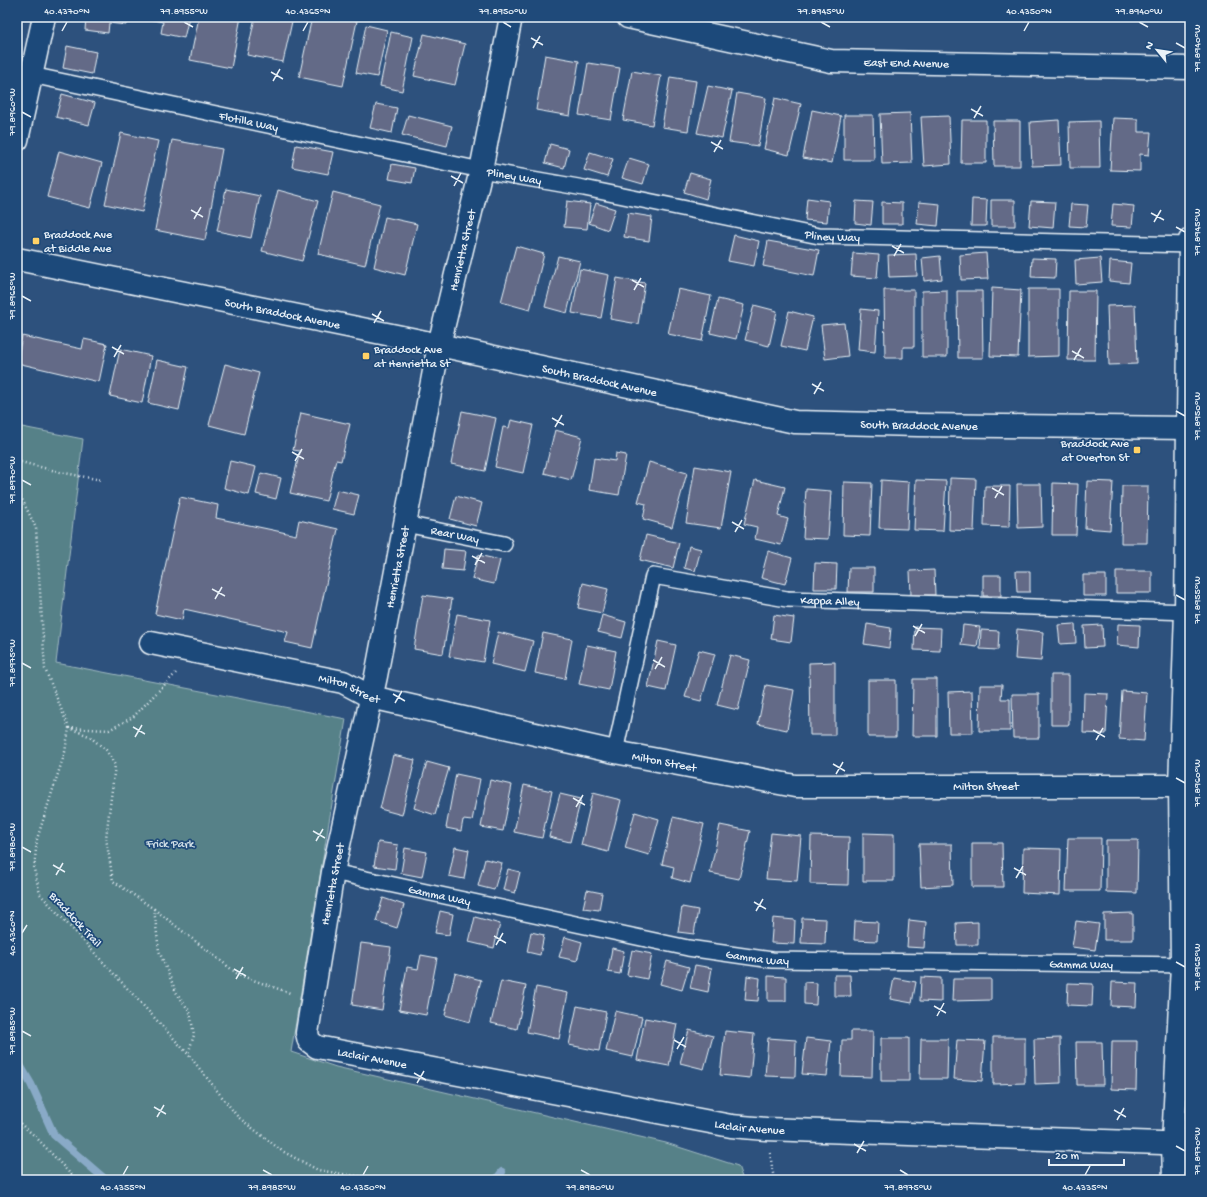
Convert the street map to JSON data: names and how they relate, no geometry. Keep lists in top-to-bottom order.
{
  "streets": {
    "street": [
      "East End Avenue",
      "Henrietta Street",
      "South Braddock Avenue",
      "Milton Street",
      "Laclair Avenue"
    ],
    "lane": [
      "Flotilla Way",
      "Pliney Way",
      "Rear Way",
      "Kappa Alley",
      "Gamma Way"
    ],
    "path": ["Braddock Trail"]
  },
  "crossings": [
    ["Flotilla Way", "Pliney Way"],
    ["Flotilla Way", "Henrietta Street"],
    ["Pliney Way", "Henrietta Street"],
    ["Henrietta Street", "South Braddock Avenue"],
    ["Henrietta Street", "Rear Way"],
    ["Henrietta Street", "Milton Street"],
    ["Henrietta Street", "Gamma Way"],
    ["Henrietta Street", "Laclair Avenue"],
    ["Kappa Alley", "Milton Street"]
  ],
  "parks": ["Frick Park"],
  "places": {
    "transit": ["Braddock Ave at Biddle Ave", "Braddock Ave at Henrietta St", "Braddock Ave at Overton St"]
  },
  "scale_bar": "20 m",
  "north": "top left",
  "coordinates": [
    "40.4370°N",
    "79.8955°W",
    "40.4365°N",
    "79.8950°W",
    "79.8945°W",
    "40.4350°N",
    "79.8940°W",
    "79.8960°W",
    "79.8965°W",
    "79.8970°W",
    "79.8975°W",
    "79.8980°W",
    "40.4360°N",
    "79.8985°W",
    "40.4355°N",
    "40.4335°N"
  ]
}
